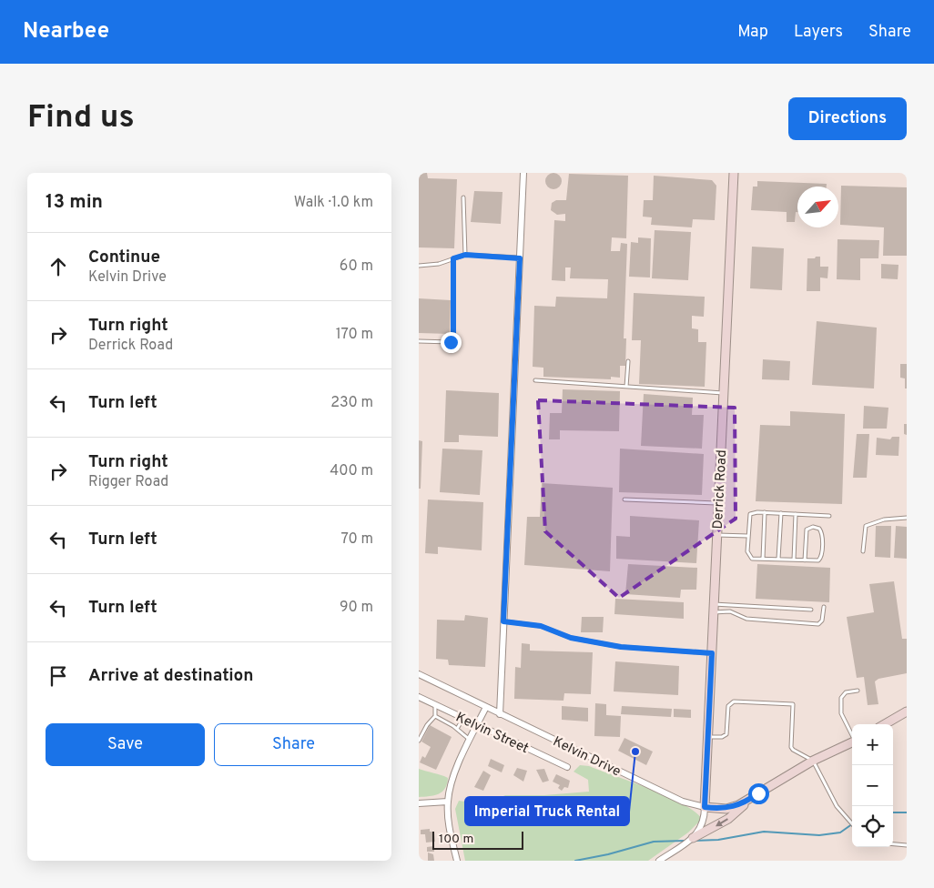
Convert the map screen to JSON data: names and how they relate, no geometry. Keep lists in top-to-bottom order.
{
  "streets": {
    "street": ["Derrick Road", "Kelvin Street", "Kelvin Drive"]
  },
  "crossings": [
    ["Derrick Road", "Kelvin Drive"]
  ],
  "places": ["Imperial Truck Rental"],
  "scale_bar": "100 m",
  "north": "top right",
  "page": {
    "header": "Nearbee",
    "nav": ["Map", "Layers", "Share"],
    "buttons": [
      "Directions",
      ["Save", "Share"]
    ],
    "title": "Find us",
    "heading": ["13 min", "Walk · 1.0 km"],
    "list": [
      ["Continue", "Kelvin Drive", "60 m"],
      ["Turn right", "Derrick Road", "170 m"],
      ["Turn left", "230 m"],
      ["Turn right", "Rigger Road", "400 m"],
      ["Turn left", "70 m"],
      ["Turn left", "90 m"],
      "Arrive at destination"
    ],
    "map_buttons": ["+", "−"],
    "scale": "100 m"
  }
}
